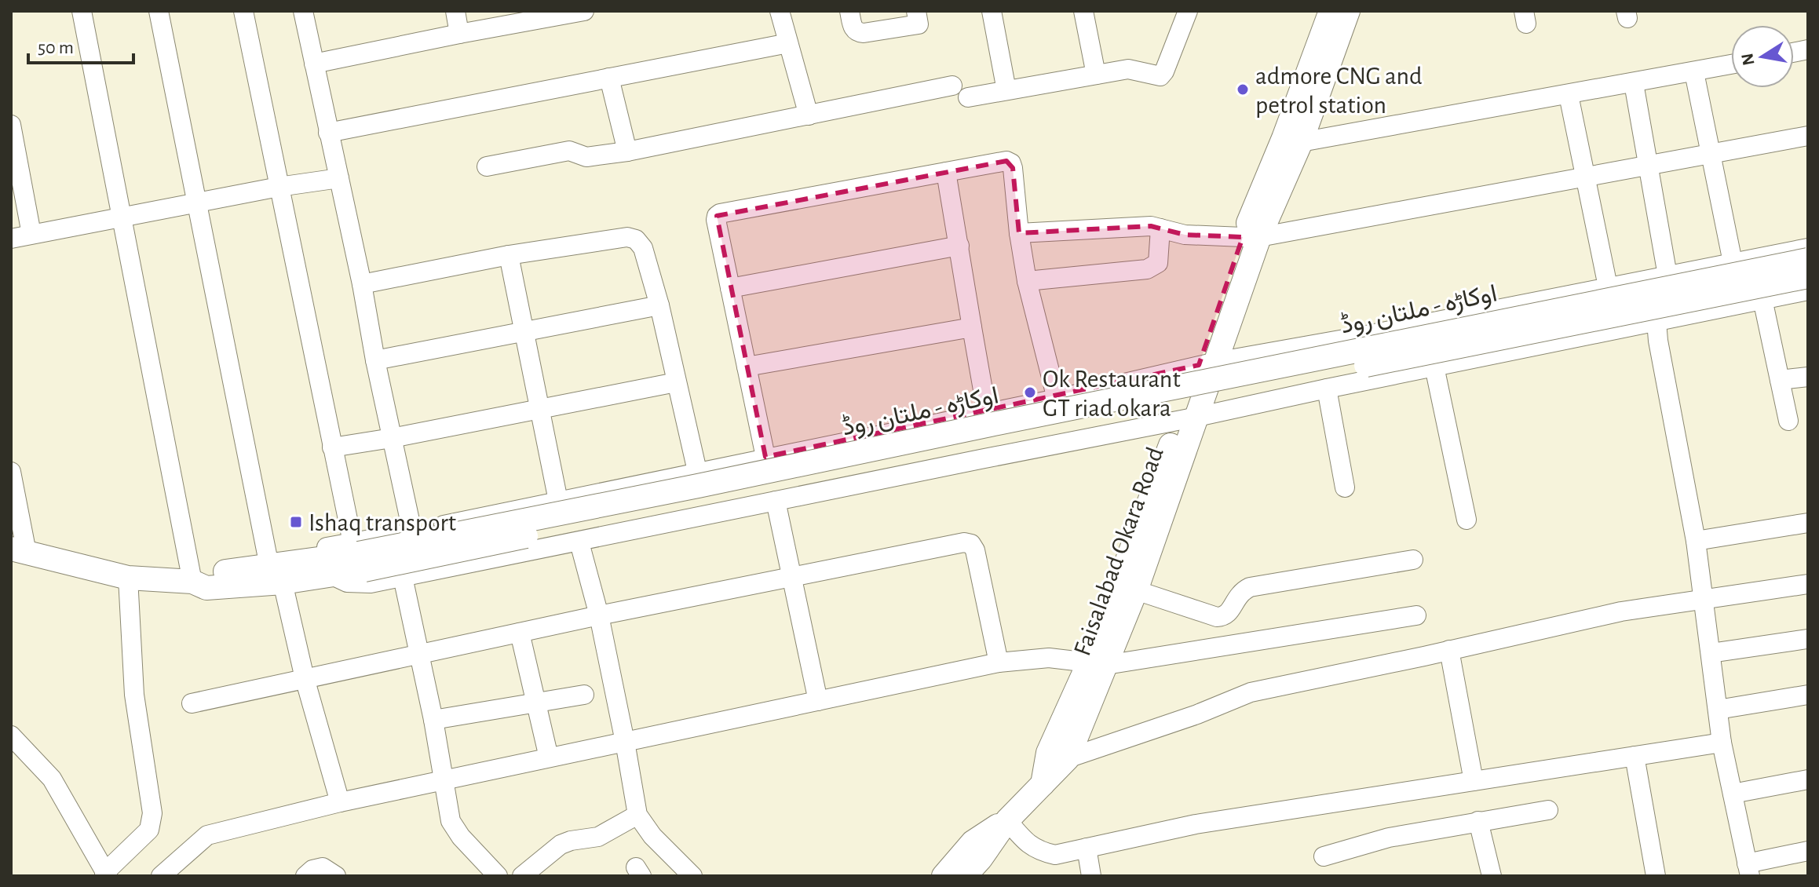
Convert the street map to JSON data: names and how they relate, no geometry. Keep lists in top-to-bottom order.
{
  "streets": {
    "main road": ["اوکاڑہ - ملتان روڈ", "Faisalabad Okara Road"]
  },
  "places": {
    "other": ["admore CNG and petrol station", "Ok Restaurant GT riad okara"],
    "transit": ["Ishaq transport"]
  },
  "scale_bar": "50 m",
  "north": "left"
}
